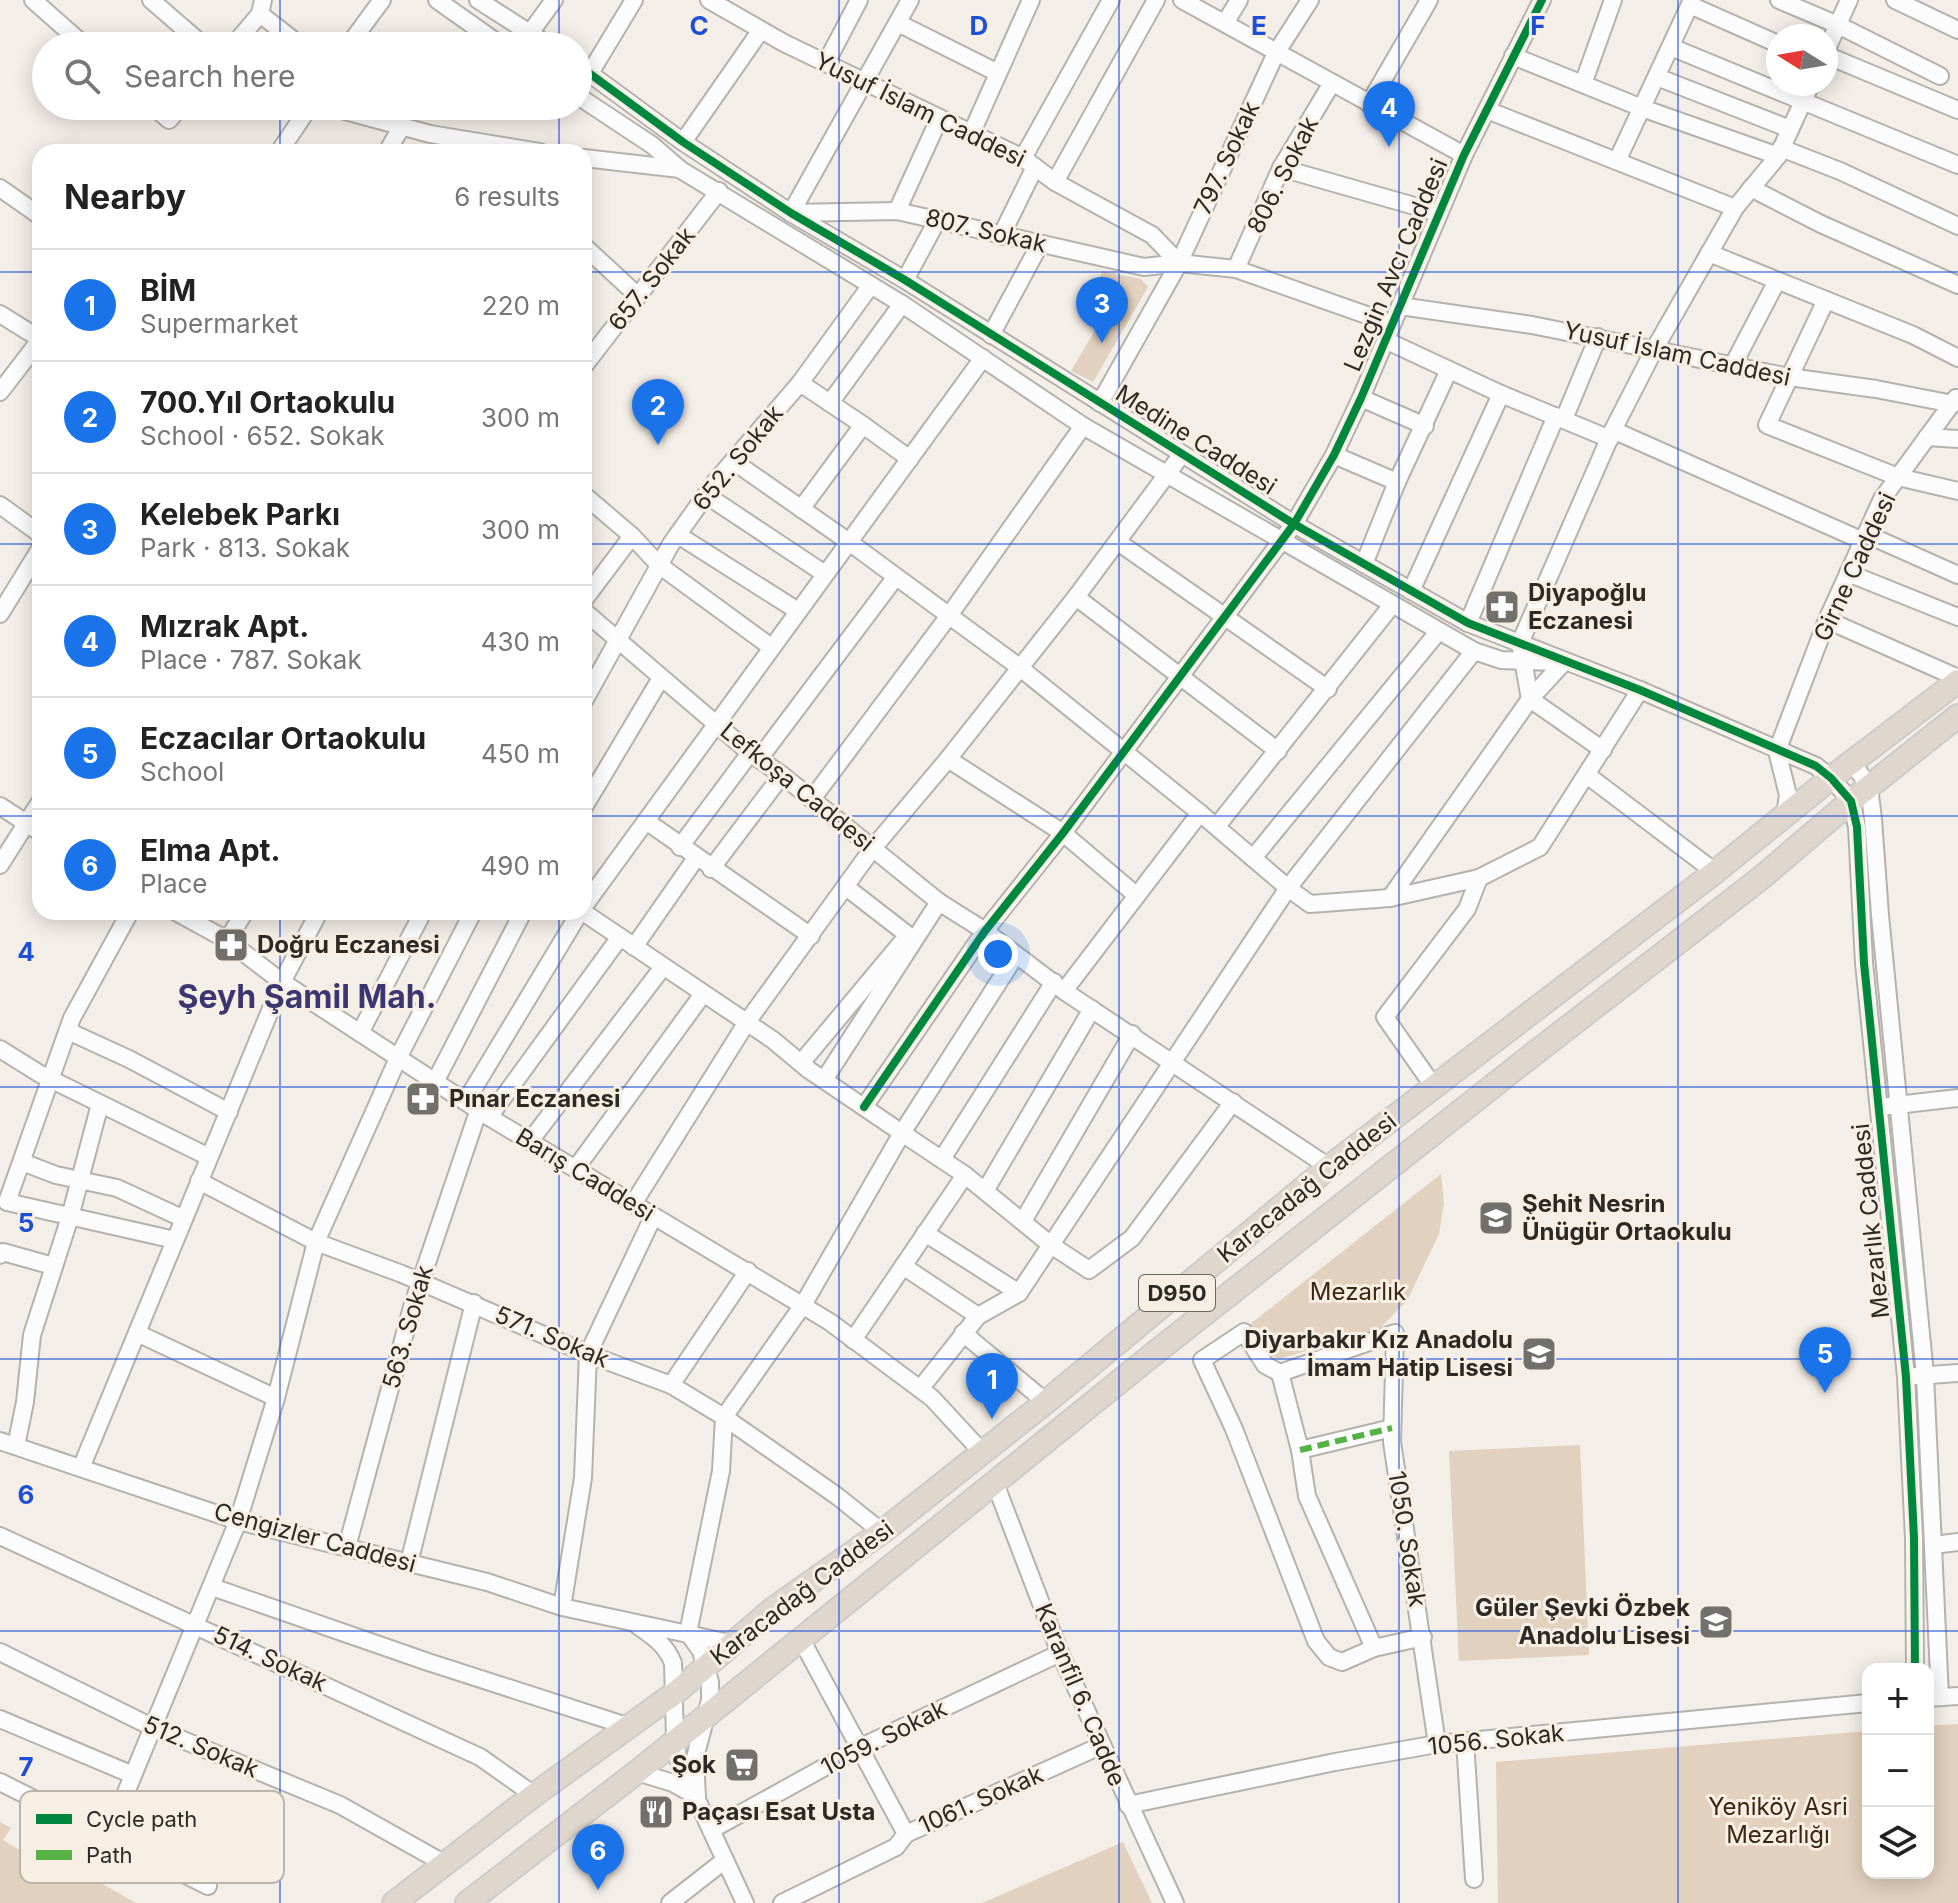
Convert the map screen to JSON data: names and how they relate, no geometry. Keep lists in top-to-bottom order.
{
  "streets": {
    "highway": ["Karacadağ Caddesi", "D950"],
    "street": [
      "Yusuf İslam Caddesi",
      "797. Sokak",
      "806. Sokak",
      "807. Sokak",
      "Lezgin Avcı Caddesi",
      "657. Sokak",
      "Medine Caddesi",
      "652. Sokak",
      "Girne Caddesi",
      "Lefkoşa Caddesi",
      "Barış Caddesi",
      "Mezarlık Caddesi",
      "563. Sokak",
      "571. Sokak",
      "Cengizler Caddesi",
      "1050. Sokak",
      "514. Sokak",
      "Karanfil 6. Cadde",
      "1059. Sokak",
      "1056. Sokak",
      "512. Sokak",
      "1061. Sokak"
    ]
  },
  "crossings": [
    ["Yusuf İslam Caddesi", "797. Sokak"],
    ["Yusuf İslam Caddesi", "807. Sokak"],
    ["Yusuf İslam Caddesi", "Lezgin Avcı Caddesi"],
    ["Yusuf İslam Caddesi", "Girne Caddesi"],
    ["797. Sokak", "807. Sokak"],
    ["797. Sokak", "Medine Caddesi"],
    ["807. Sokak", "Medine Caddesi"],
    ["Lezgin Avcı Caddesi", "Medine Caddesi"],
    ["Lezgin Avcı Caddesi", "Lefkoşa Caddesi"],
    ["Medine Caddesi", "Girne Caddesi"],
    ["Medine Caddesi", "Karacadağ Caddesi"],
    ["652. Sokak", "Lefkoşa Caddesi"],
    ["Lefkoşa Caddesi", "Karacadağ Caddesi"],
    ["Barış Caddesi", "Karacadağ Caddesi"],
    ["Barış Caddesi", "563. Sokak"],
    ["Karacadağ Caddesi", "Mezarlık Caddesi"],
    ["Karacadağ Caddesi", "571. Sokak"],
    ["Karacadağ Caddesi", "Cengizler Caddesi"],
    ["Karacadağ Caddesi", "514. Sokak"],
    ["Karacadağ Caddesi", "Karanfil 6. Cadde"],
    ["Karacadağ Caddesi", "512. Sokak"],
    ["563. Sokak", "571. Sokak"],
    ["563. Sokak", "Cengizler Caddesi"],
    ["Cengizler Caddesi", "1059. Sokak"],
    ["1050. Sokak", "1056. Sokak"],
    ["Karanfil 6. Cadde", "1059. Sokak"],
    ["Karanfil 6. Cadde", "1056. Sokak"],
    ["Karanfil 6. Cadde", "1061. Sokak"]
  ],
  "districts": ["Şeyh Şamil Mah."],
  "parks": ["Mezarlık", "Yeniköy Asri Mezarlığı"],
  "places": {
    "pharmacy": ["Diyapoğlu Eczanesi", "Doğru Eczanesi", "Pınar Eczanesi"],
    "school or university": ["Şehit Nesrin Ünügür Ortaokulu", "Diyarbakır Kız Anadolu İmam Hatip Lisesi", "Güler Şevki Özbek Anadolu Lisesi"],
    "supermarket": ["Şok"],
    "restaurant": ["Paçası Esat Usta"]
  },
  "legend": ["Cycle path", "Path"],
  "north": "left",
  "page": {
    "search": "Search here",
    "pins": [
      "4",
      "3",
      "2",
      "5",
      "1",
      "6"
    ],
    "heading": ["Nearby", "6 results"],
    "list": [
      {
        "mark": "1",
        "name": "BİM",
        "note": "Supermarket",
        "value": "220 m"
      },
      {
        "mark": "2",
        "name": "700.Yıl Ortaokulu",
        "note": "School · 652. Sokak",
        "value": "300 m"
      },
      {
        "mark": "3",
        "name": "Kelebek Parkı",
        "note": "Park · 813. Sokak",
        "value": "300 m"
      },
      {
        "mark": "4",
        "name": "Mızrak Apt.",
        "note": "Place · 787. Sokak",
        "value": "430 m"
      },
      {
        "mark": "5",
        "name": "Eczacılar Ortaokulu",
        "note": "School",
        "value": "450 m"
      },
      {
        "mark": "6",
        "name": "Elma Apt.",
        "note": "Place",
        "value": "490 m"
      }
    ],
    "map_buttons": ["+", "−"]
  },
  "grid": {
    "columns": [
      "C",
      "D",
      "E",
      "F"
    ],
    "rows": [
      "4",
      "5",
      "6",
      "7"
    ]
  }
}
